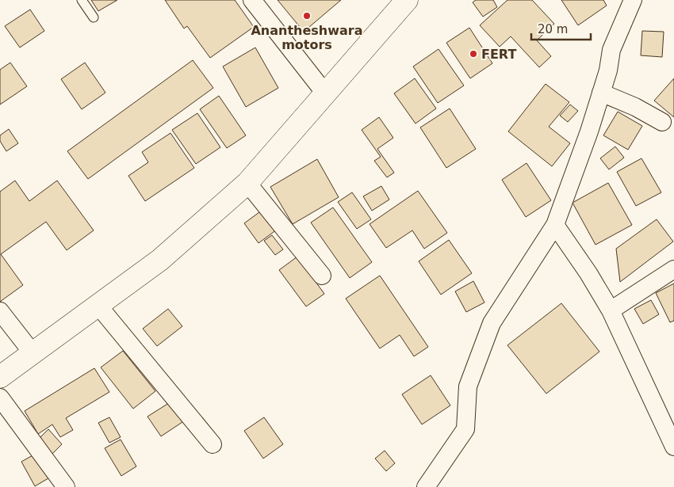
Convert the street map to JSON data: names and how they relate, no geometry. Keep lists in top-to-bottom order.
{
  "places": ["Anantheshwara motors", "FERT"],
  "scale_bar": "20 m"
}
